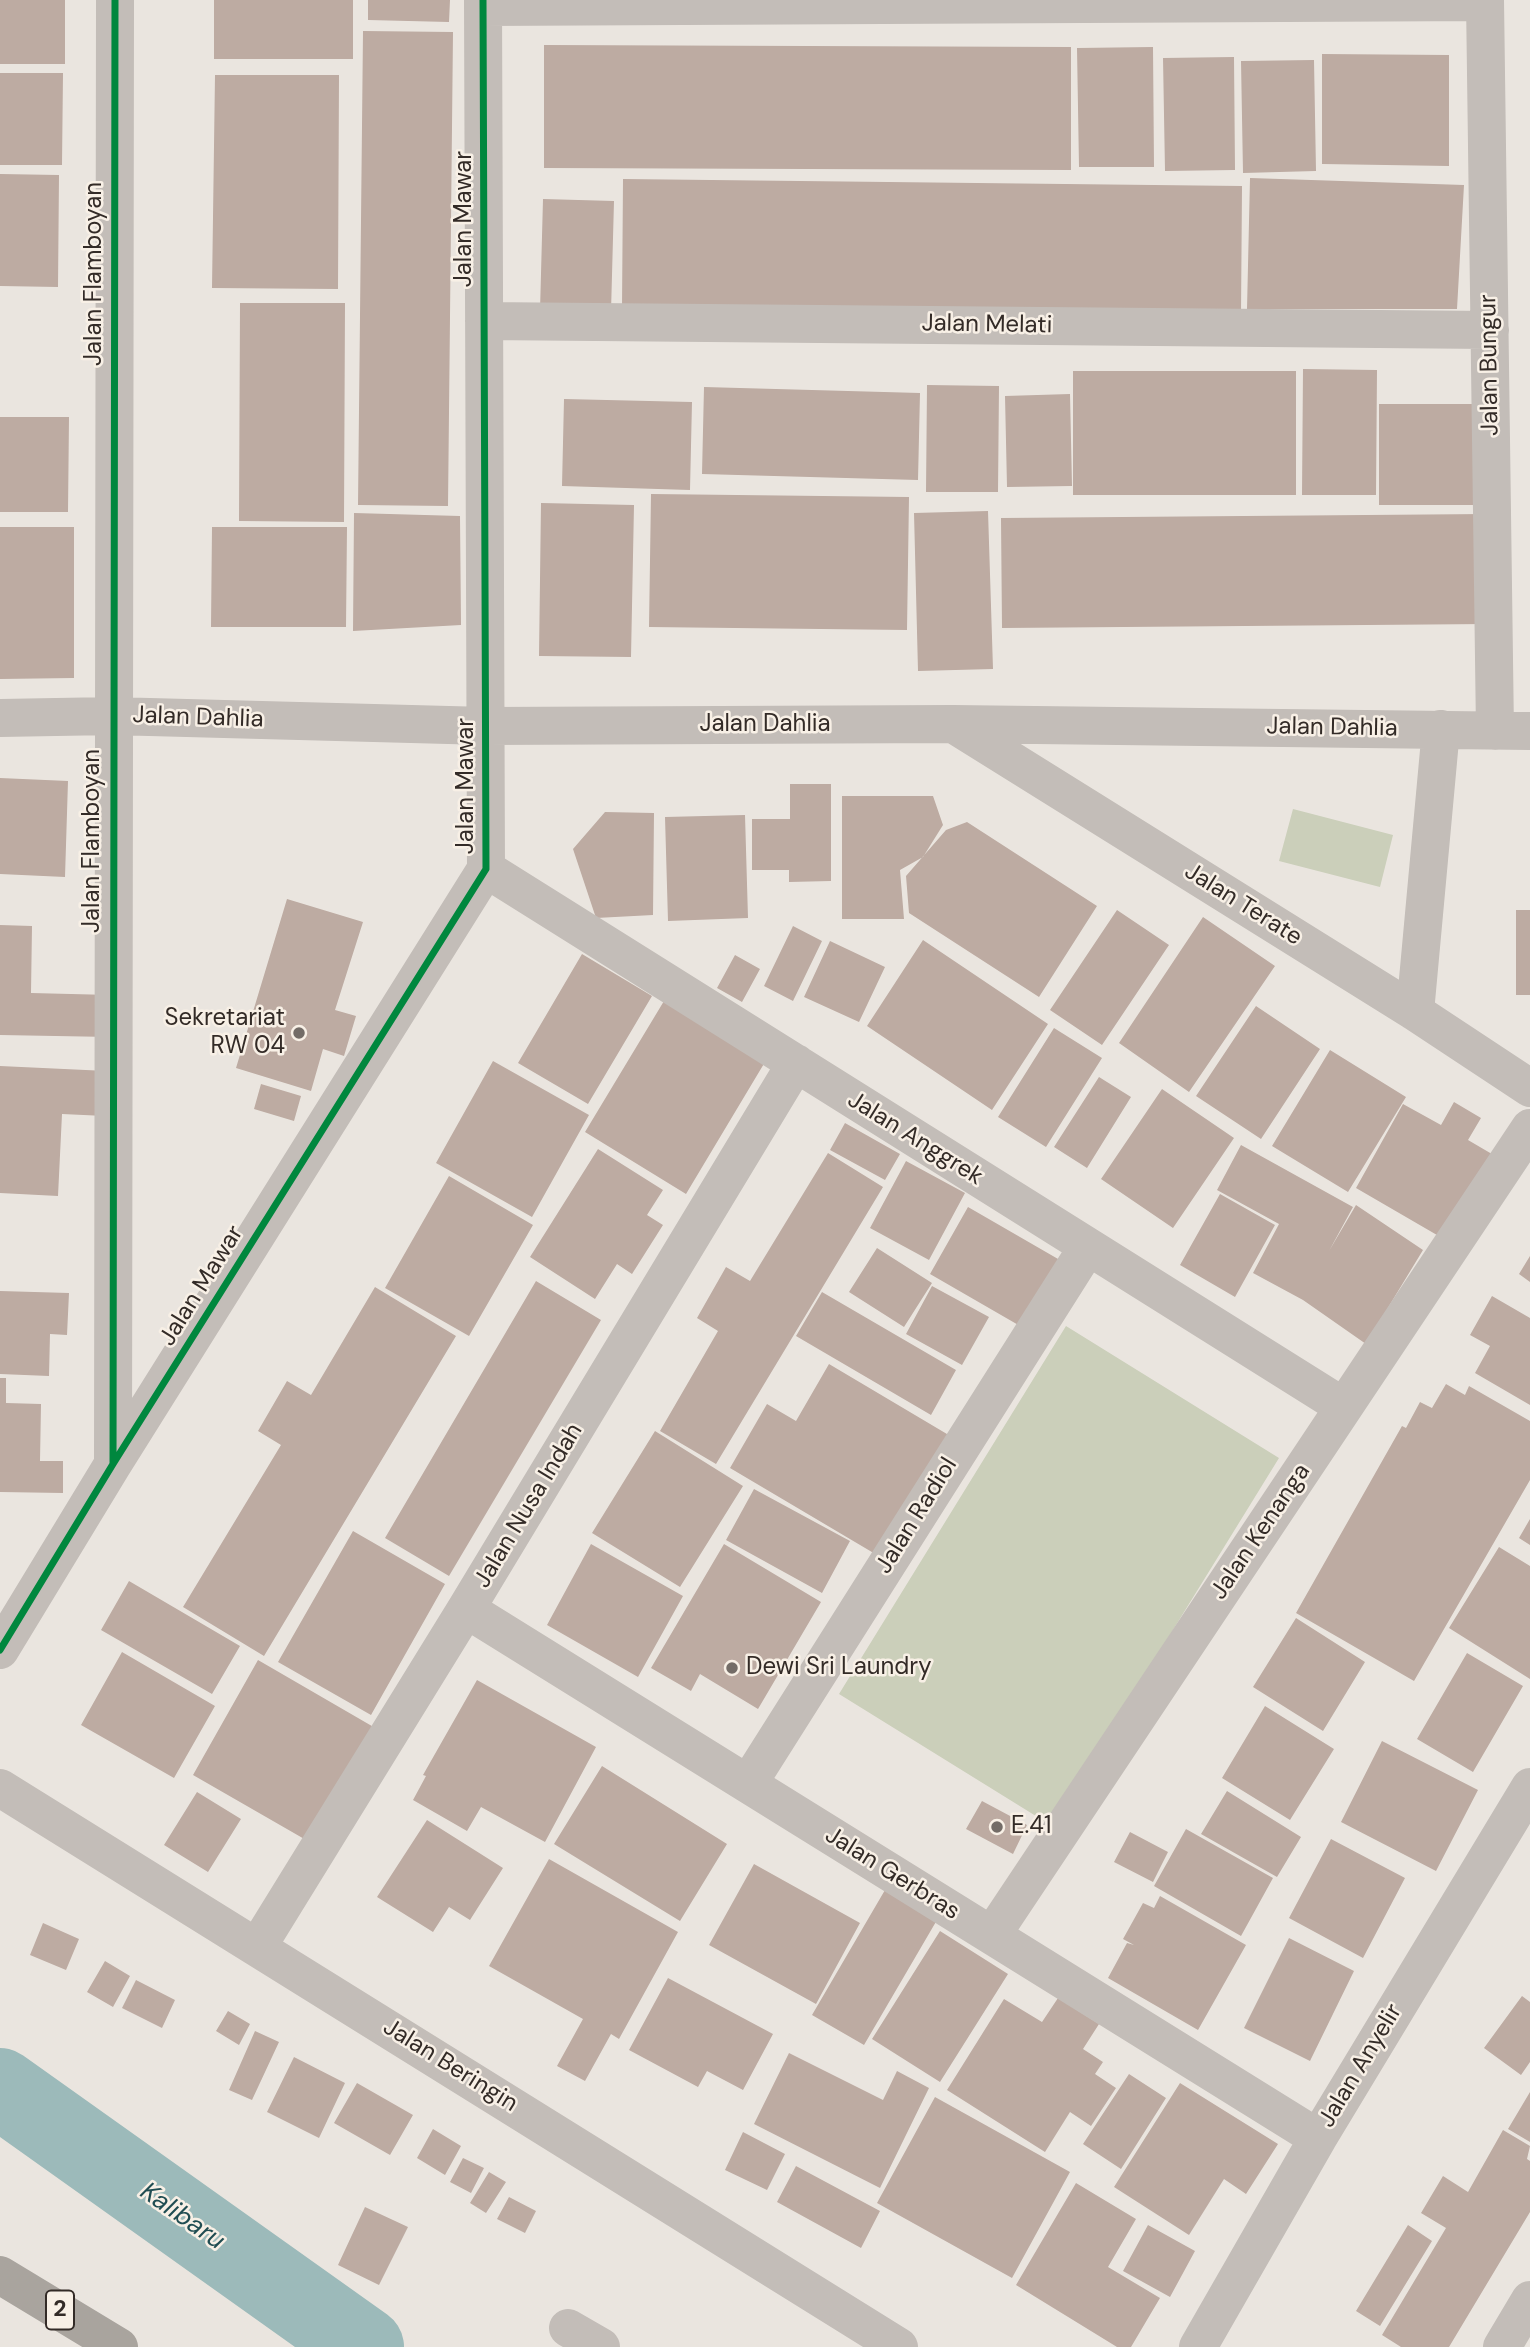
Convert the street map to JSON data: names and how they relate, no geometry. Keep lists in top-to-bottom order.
{
  "streets": {
    "highway": ["2"],
    "street": [
      "Jalan Mawar",
      "Jalan Flamboyan",
      "Jalan Melati",
      "Jalan Bungur",
      "Jalan Dahlia",
      "Jalan Terate",
      "Jalan Anggrek",
      "Jalan Nusa Indah",
      "Jalan Radiol",
      "Jalan Kenanga",
      "Jalan Gerbras",
      "Jalan Beringin",
      "Jalan Anyelir"
    ]
  },
  "crossings": [
    ["Jalan Mawar", "Jalan Flamboyan"],
    ["Jalan Mawar", "Jalan Melati"],
    ["Jalan Mawar", "Jalan Dahlia"],
    ["Jalan Mawar", "Jalan Anggrek"],
    ["Jalan Flamboyan", "Jalan Dahlia"],
    ["Jalan Melati", "Jalan Bungur"],
    ["Jalan Bungur", "Jalan Dahlia"],
    ["Jalan Dahlia", "Jalan Terate"],
    ["Jalan Anggrek", "Jalan Nusa Indah"],
    ["Jalan Anggrek", "Jalan Radiol"],
    ["Jalan Anggrek", "Jalan Kenanga"],
    ["Jalan Nusa Indah", "Jalan Gerbras"],
    ["Jalan Nusa Indah", "Jalan Beringin"],
    ["Jalan Radiol", "Jalan Gerbras"],
    ["Jalan Kenanga", "Jalan Gerbras"],
    ["Jalan Gerbras", "Jalan Anyelir"]
  ],
  "water": ["Kalibaru"],
  "places": ["Sekretariat RW 04", "Dewi Sri Laundry", "E.41"]
}
